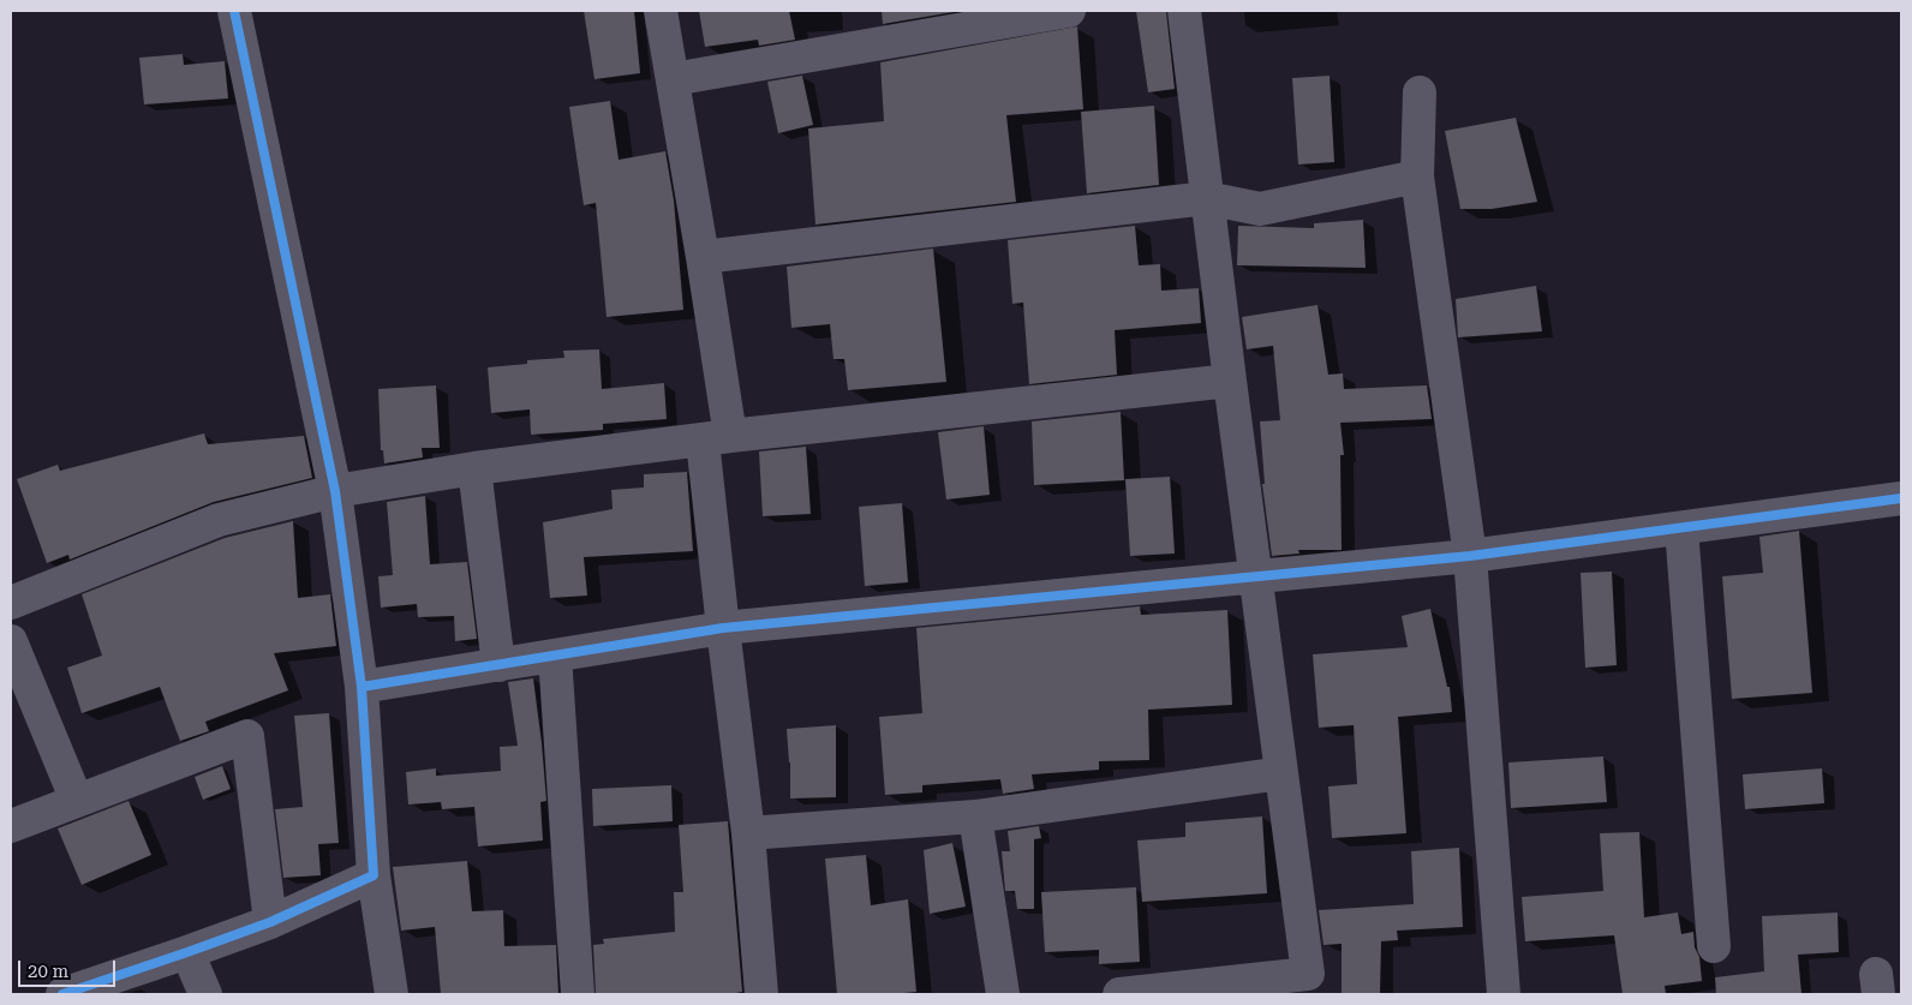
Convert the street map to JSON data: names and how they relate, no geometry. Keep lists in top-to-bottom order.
{
  "scale_bar": "20 m"
}
